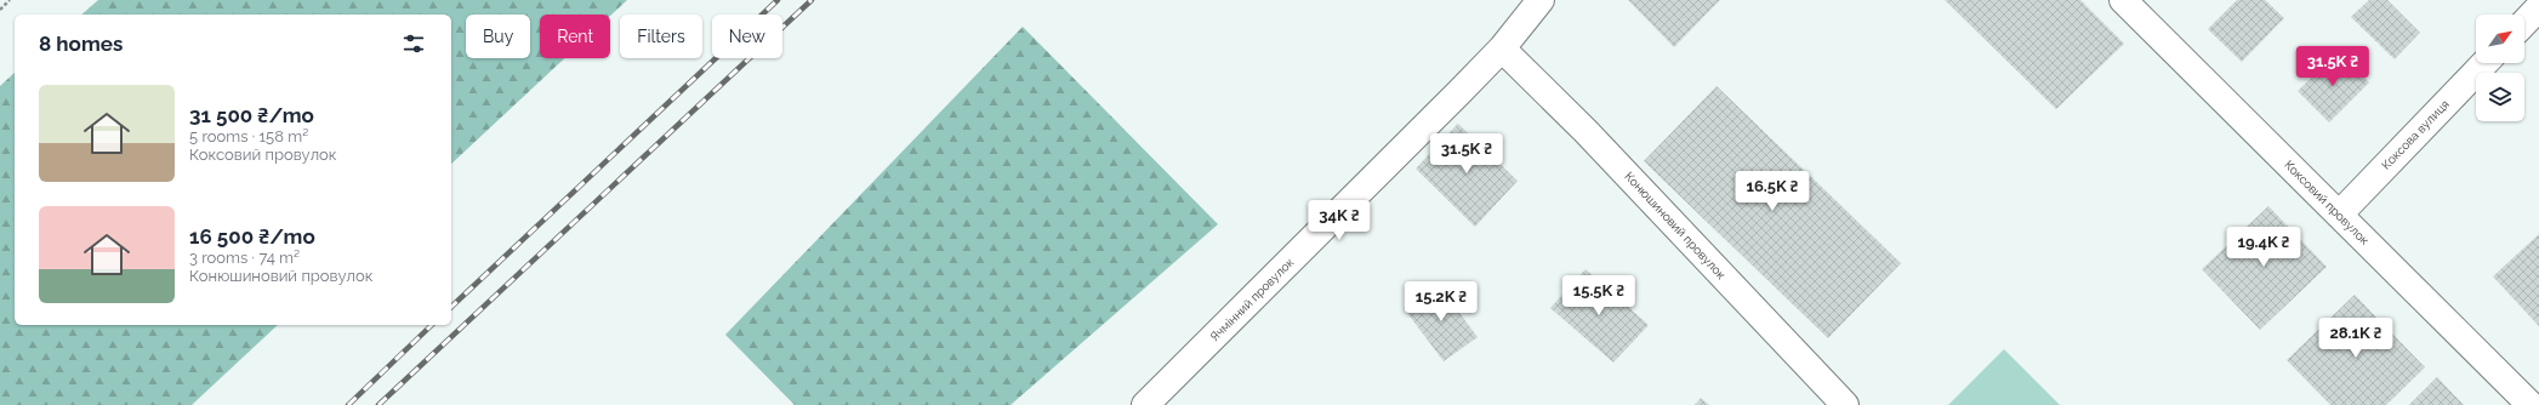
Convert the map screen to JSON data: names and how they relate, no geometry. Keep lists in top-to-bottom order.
{
  "streets": {
    "street": [
      "Коксова вулиця",
      "Коксовий провулок",
      "Конюшиновий провулок",
      "Ячмінний провулок"
    ]
  },
  "crossings": [
    ["Коксова вулиця", "Коксовий провулок"],
    ["Конюшиновий провулок", "Ячмінний провулок"]
  ],
  "north": "top right",
  "page": {
    "chip": [
      "Buy",
      "Rent",
      "Filters",
      "New"
    ],
    "heading": "8 homes",
    "price": [
      "31.5K ₴",
      "31.5K ₴",
      "16.5K ₴",
      "34K ₴",
      "19.4K ₴",
      "15.5K ₴",
      "15.2K ₴",
      "28.1K ₴"
    ],
    "list": [
      {
        "name": "31 500 ₴/mo",
        "note": "5 rooms · 158 m² · Коксовий провулок"
      },
      {
        "name": "16 500 ₴/mo",
        "note": "3 rooms · 74 m² · Конюшиновий провулок"
      }
    ]
  }
}
